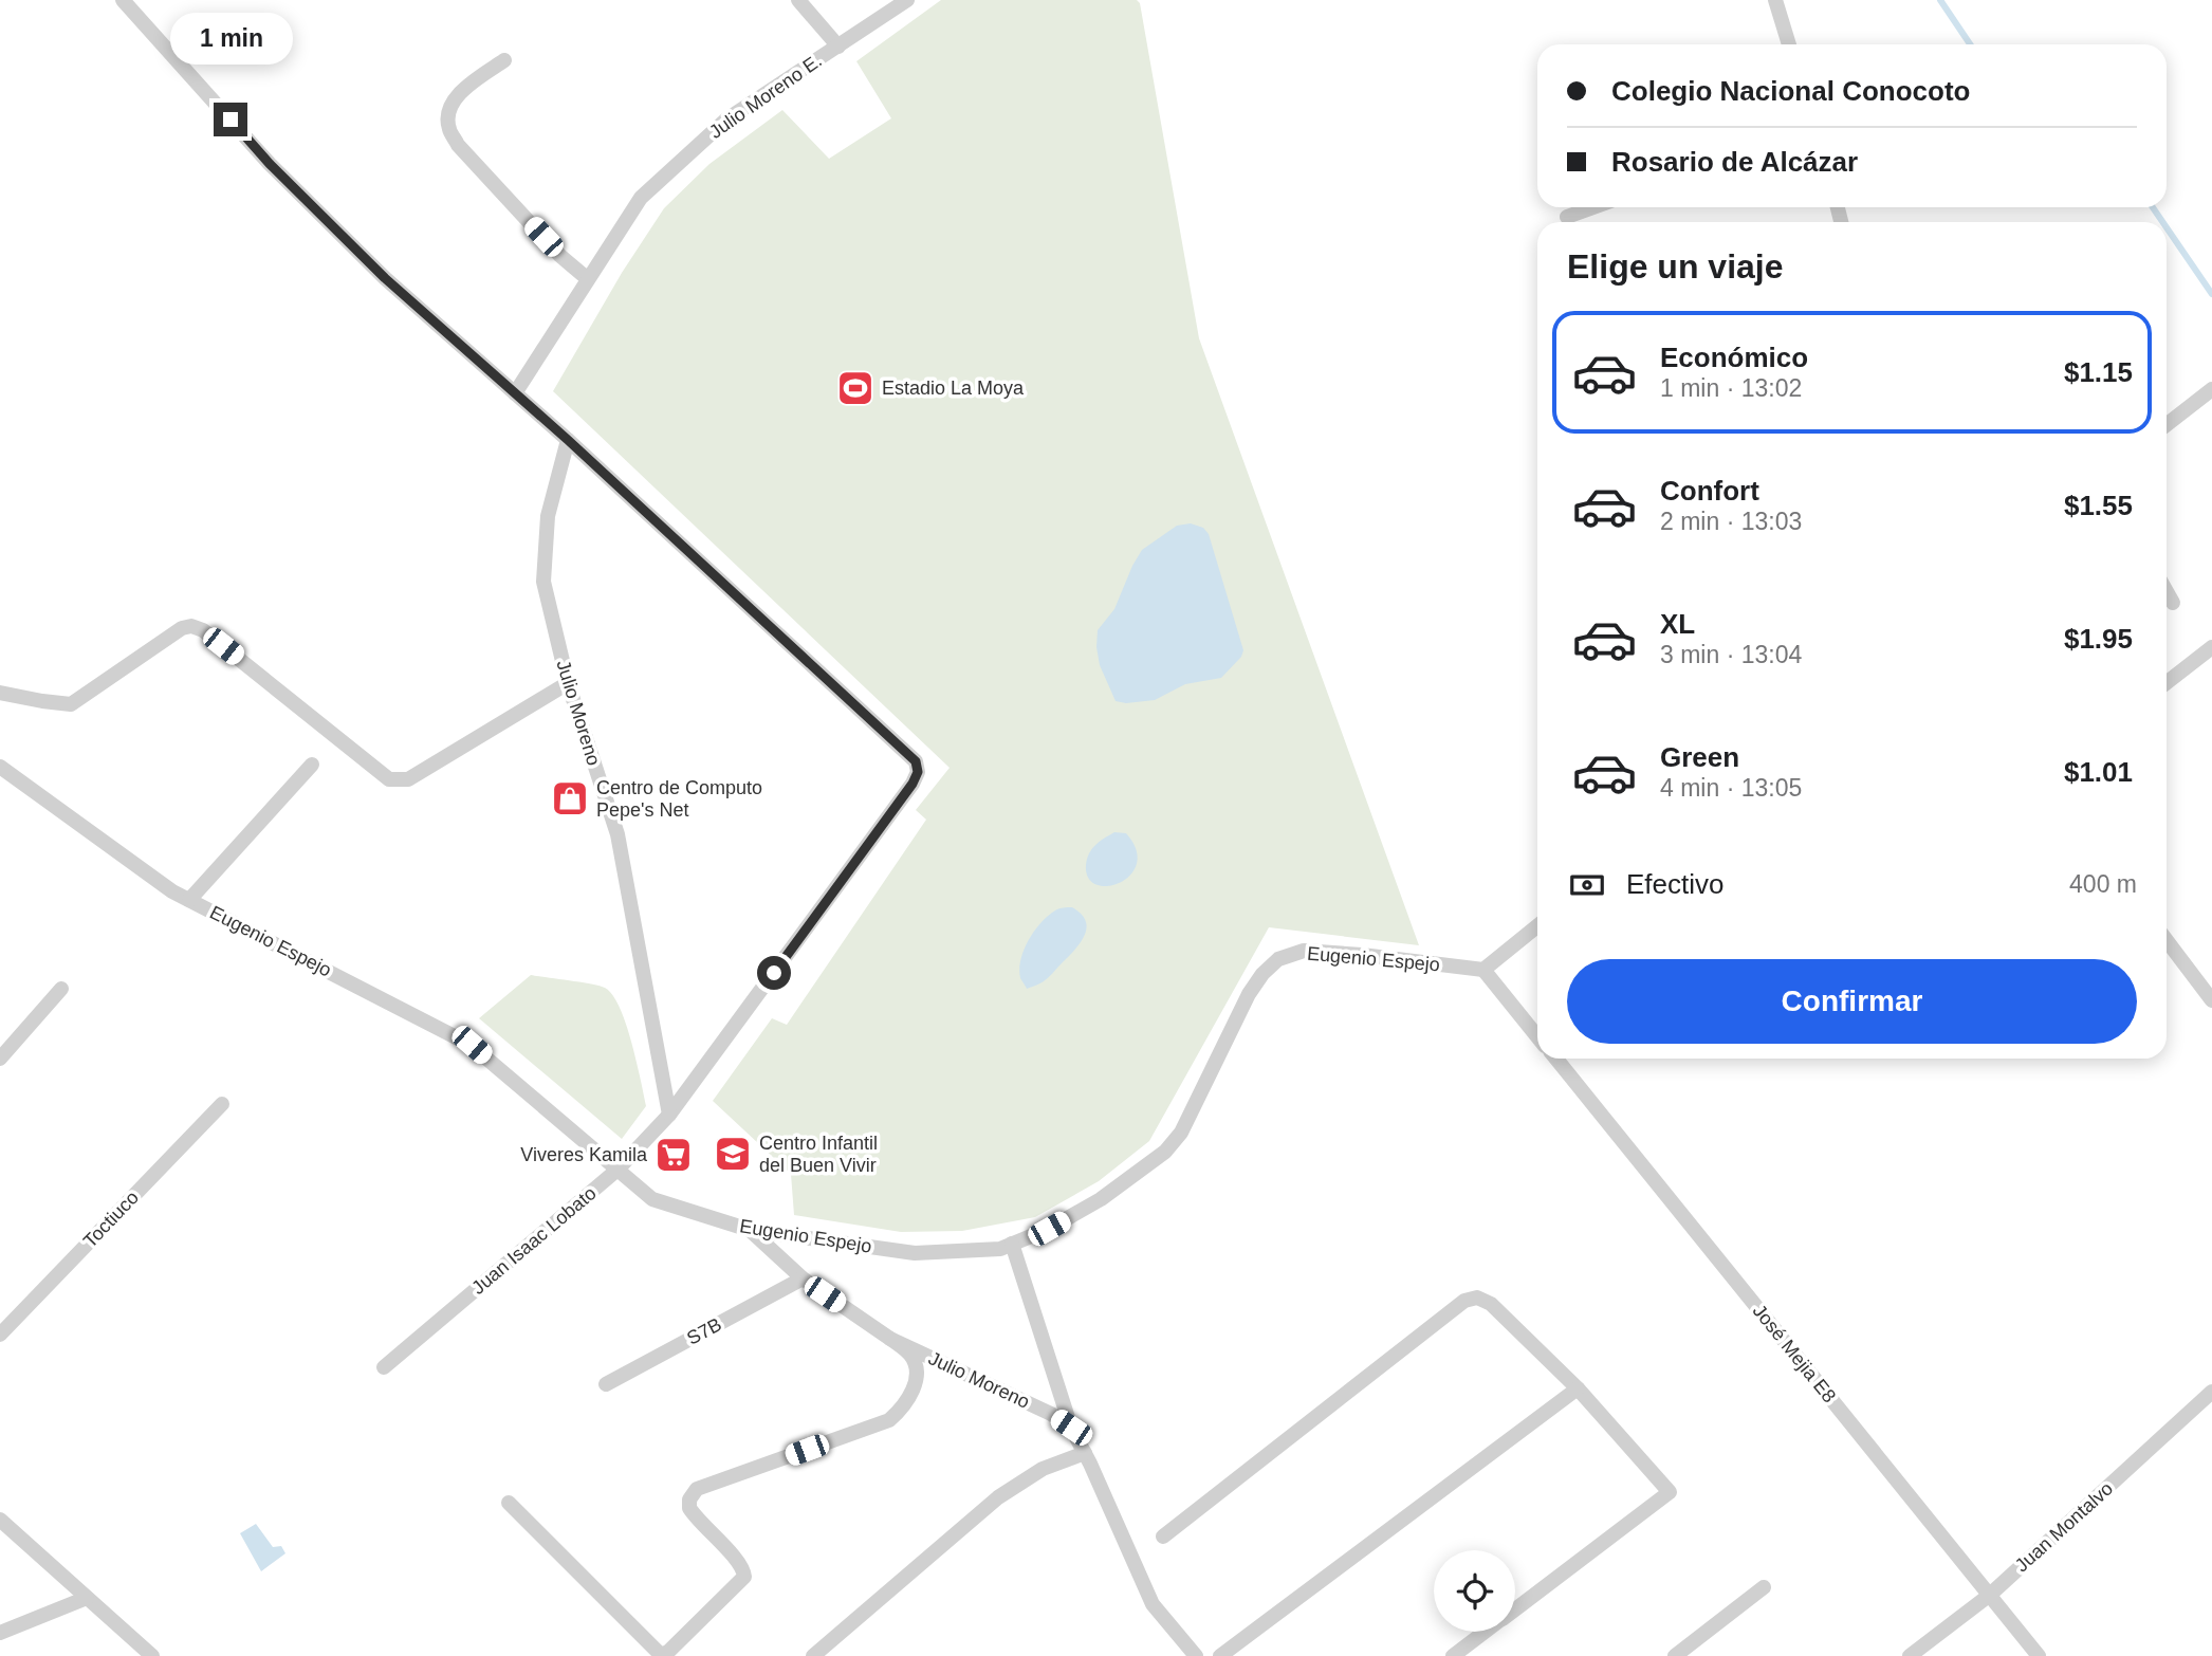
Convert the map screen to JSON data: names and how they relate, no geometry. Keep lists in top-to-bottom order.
{
  "streets": {
    "street": [
      "Julio Moreno E.",
      "Julio Moreno",
      "Eugenio Espejo",
      "Toctiuco",
      "Juan Isaac Lobato",
      "S7B",
      "José Mejia E8",
      "Juan Montalvo"
    ]
  },
  "crossings": [
    ["Julio Moreno", "Eugenio Espejo"],
    ["Julio Moreno", "Juan Isaac Lobato"],
    ["Julio Moreno", "S7B"],
    ["Eugenio Espejo", "Juan Isaac Lobato"],
    ["José Mejia E8", "Juan Montalvo"]
  ],
  "places": {
    "sports": ["Estadio La Moya"],
    "shop": ["Centro de Computo Pepe's Net"],
    "school or university": ["Centro Infantil del Buen Vivir"],
    "supermarket": ["Viveres Kamila"]
  },
  "page": {
    "bubble": "1 min",
    "banner": ["Colegio Nacional Conocoto", "Rosario de Alcázar"],
    "heading": "Elige un viaje",
    "list": [
      {
        "name": "Económico",
        "note": "1 min · 13:02",
        "value": "$1.15"
      },
      {
        "name": "Confort",
        "note": "2 min · 13:03",
        "value": "$1.55"
      },
      {
        "name": "XL",
        "note": "3 min · 13:04",
        "value": "$1.95"
      },
      {
        "name": "Green",
        "note": "4 min · 13:05",
        "value": "$1.01"
      }
    ],
    "pay": ["Efectivo", "400 m"],
    "buttons": "Confirmar"
  }
}
